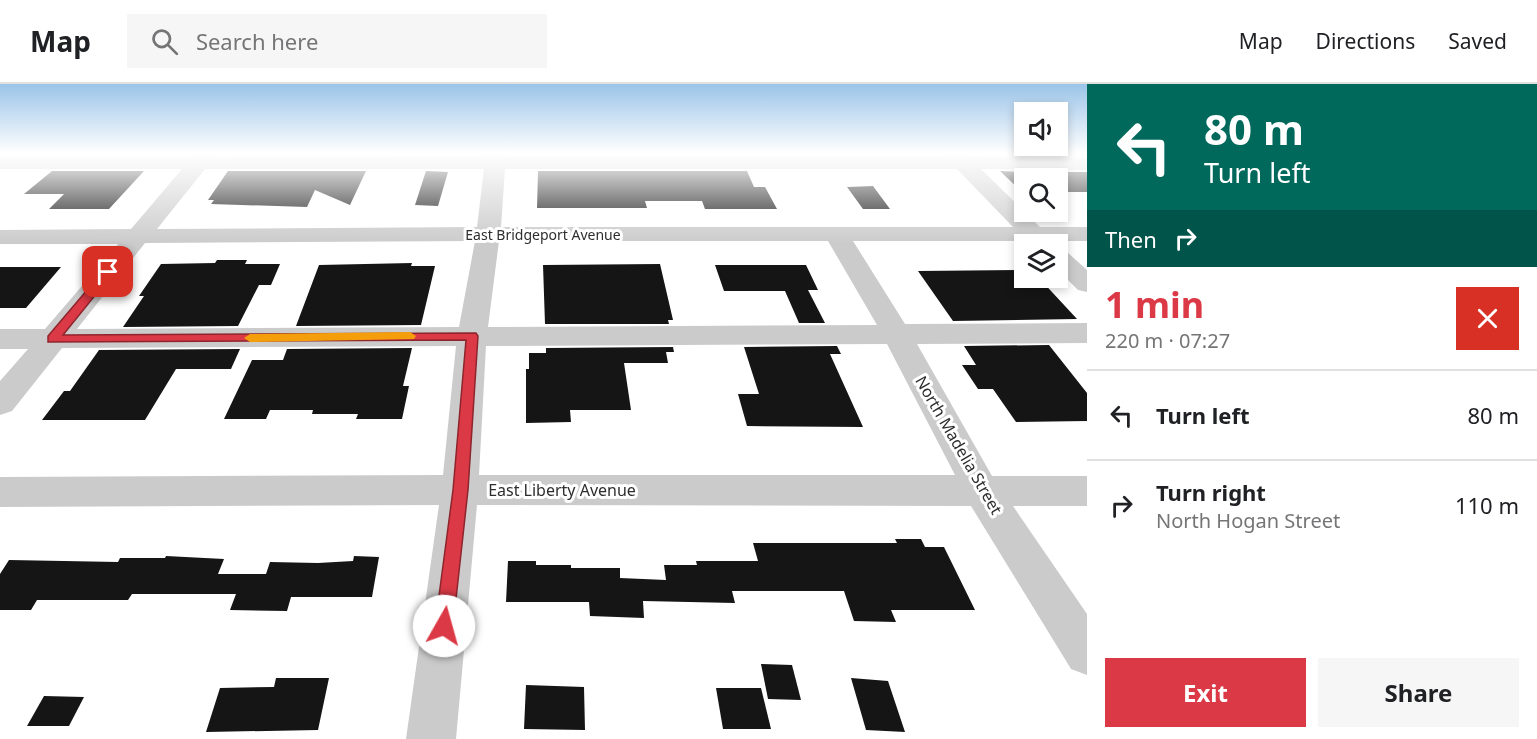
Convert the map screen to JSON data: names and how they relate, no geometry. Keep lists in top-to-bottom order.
{
  "streets": {
    "street": ["East Bridgeport Avenue", "North Madelia Street", "East Liberty Avenue"]
  },
  "crossings": [
    ["East Bridgeport Avenue", "North Madelia Street"],
    ["North Madelia Street", "East Liberty Avenue"]
  ],
  "page": {
    "header": "Map",
    "search": "Search here",
    "nav": ["Map", "Directions", "Saved"],
    "turn": ["80 m", "Turn left"],
    "then": "Then",
    "heading": ["1 min", "220 m · 07:27"],
    "list": [
      {
        "name": "Turn left",
        "value": "80 m"
      },
      {
        "name": "Turn right",
        "note": "North Hogan Street",
        "value": "110 m"
      }
    ],
    "buttons": ["Exit", "Share"]
  }
}
